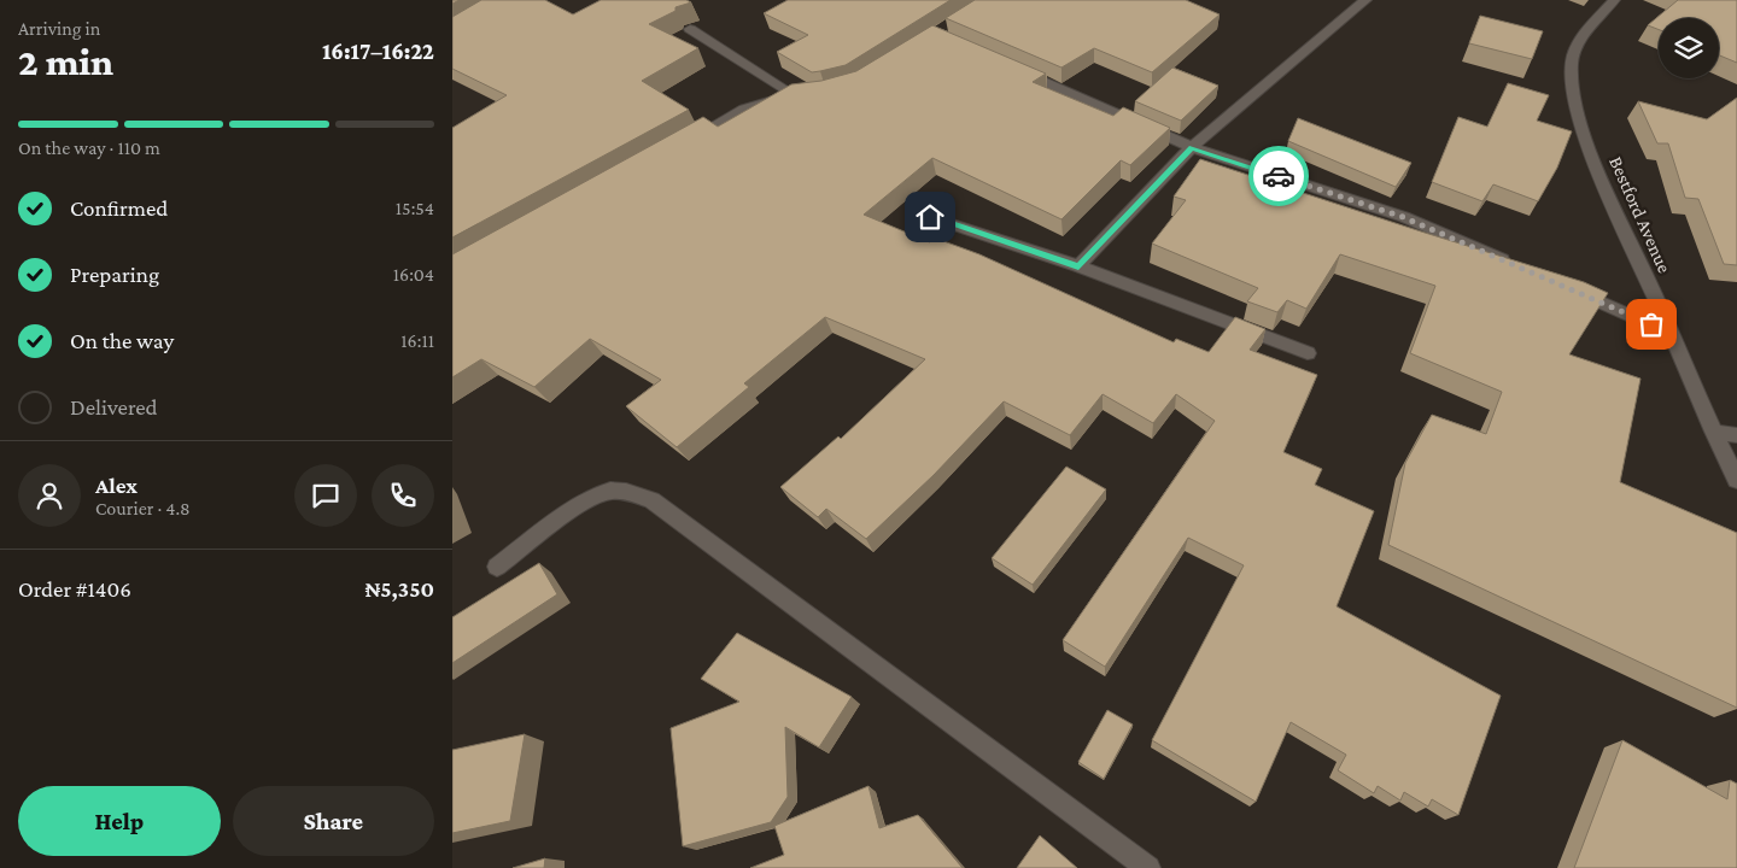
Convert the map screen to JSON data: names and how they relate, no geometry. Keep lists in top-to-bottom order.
{
  "streets": {
    "street": ["Bestford Avenue"]
  },
  "page": {
    "heading": ["2 min", "Arriving in", "16:17–16:22"],
    "panel": [
      "Alex",
      "Courier · 4.8",
      "Order #1406",
      "₦5,350"
    ],
    "bar": "On the way · 110 m",
    "list": [
      ["Confirmed", "15:54"],
      ["Preparing", "16:04"],
      ["On the way", "16:11"],
      "Delivered"
    ],
    "buttons": ["Help", "Share"]
  }
}
